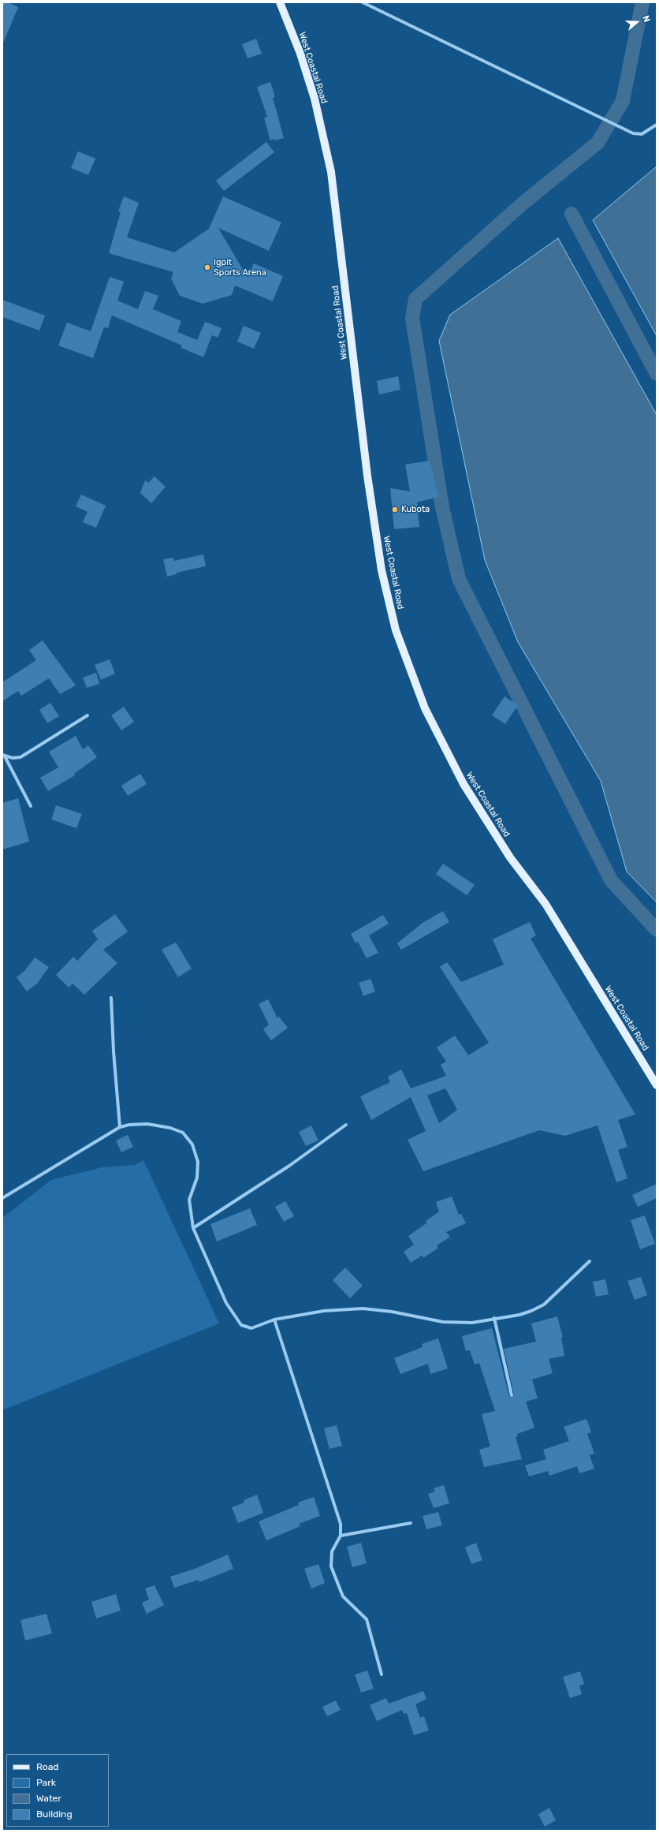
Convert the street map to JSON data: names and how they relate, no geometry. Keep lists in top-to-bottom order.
{
  "streets": {
    "main road": ["West Coastal Road"]
  },
  "places": ["Igpit Sports Arena", "Kubota"],
  "legend": [
    "Road",
    "Park",
    "Water",
    "Building"
  ],
  "north": "right"
}
